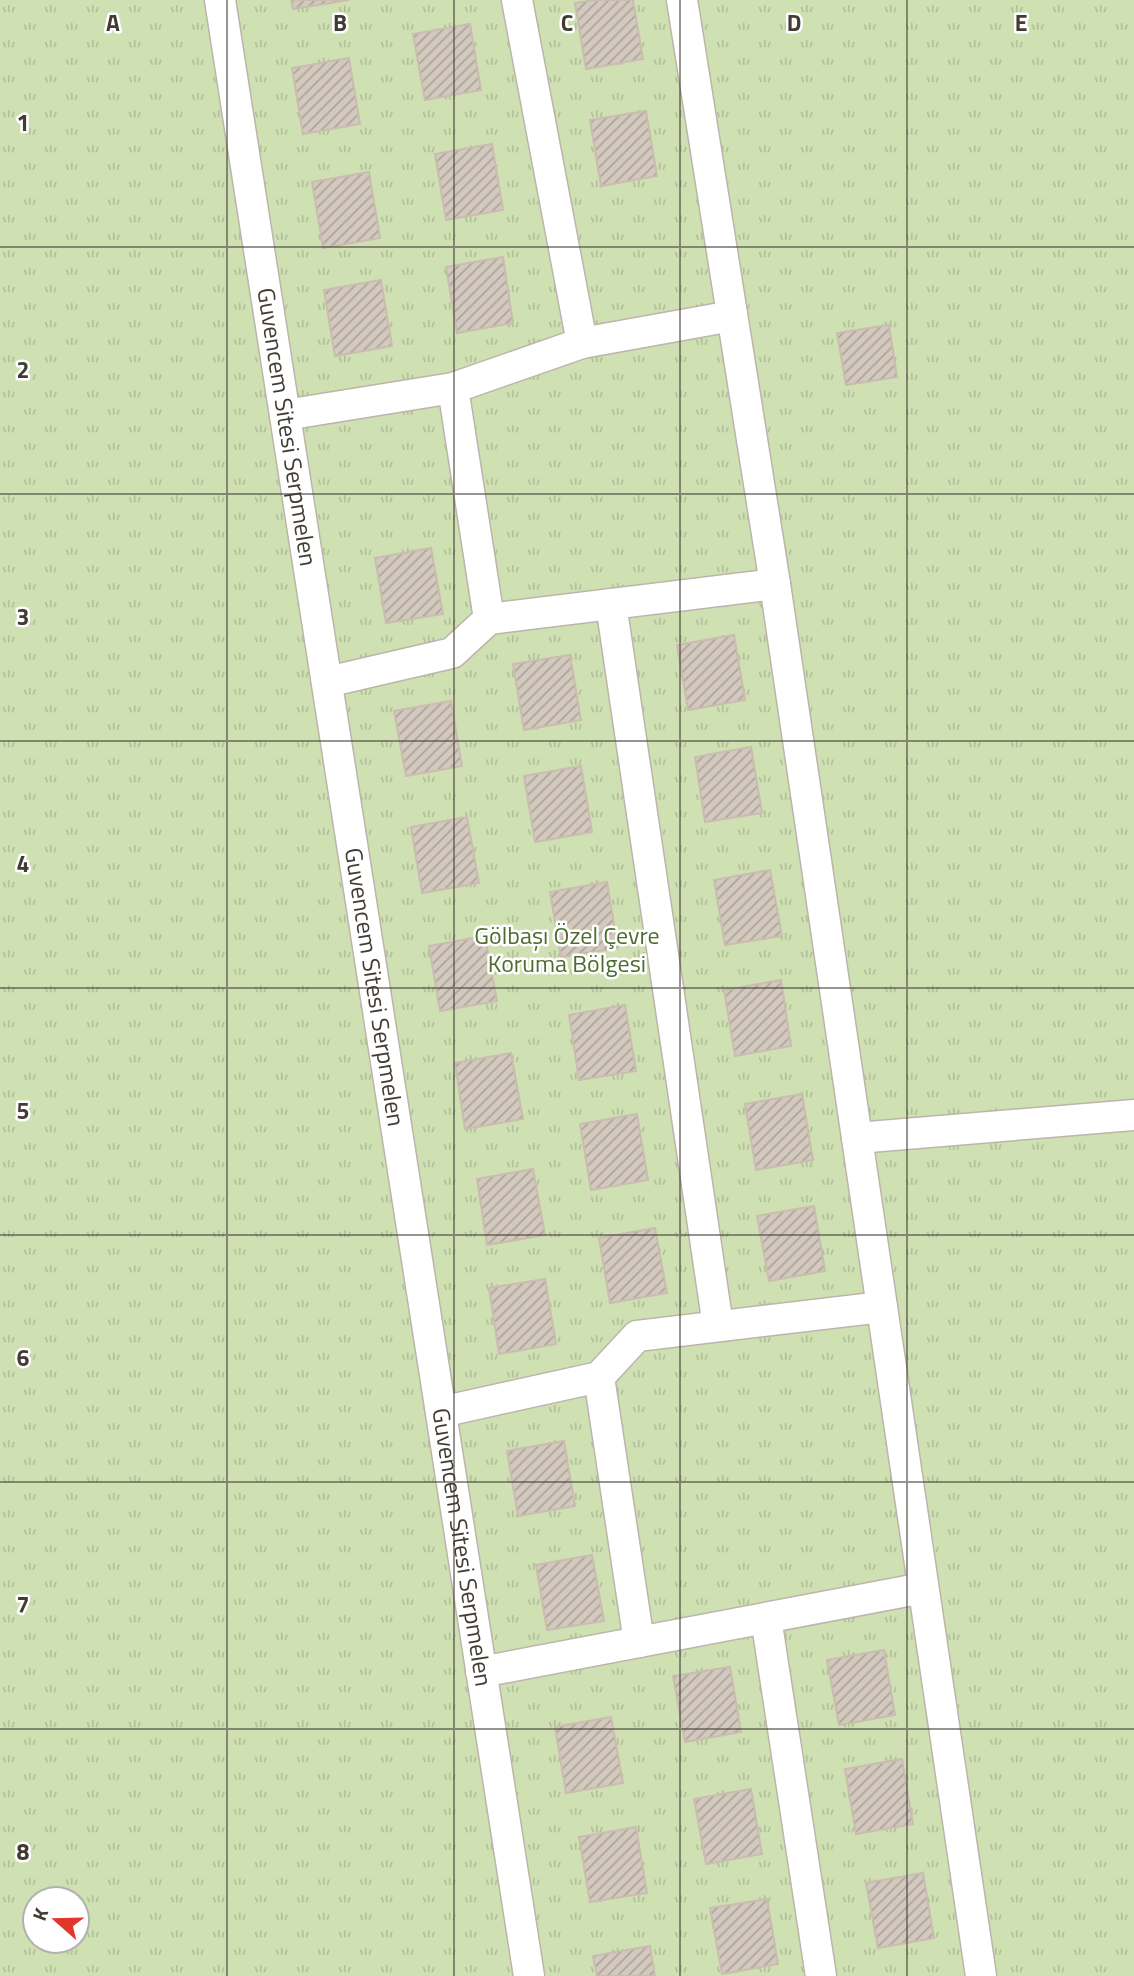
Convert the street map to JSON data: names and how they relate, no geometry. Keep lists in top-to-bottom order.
{
  "streets": {
    "street": ["Guvencem Sitesi Serpmelen"]
  },
  "parks": ["Gölbaşı Özel Çevre Koruma Bölgesi"],
  "north": "left",
  "grid": {
    "columns": [
      "A",
      "B",
      "C",
      "D",
      "E"
    ],
    "rows": [
      "1",
      "2",
      "3",
      "4",
      "5",
      "6",
      "7",
      "8"
    ]
  }
}
